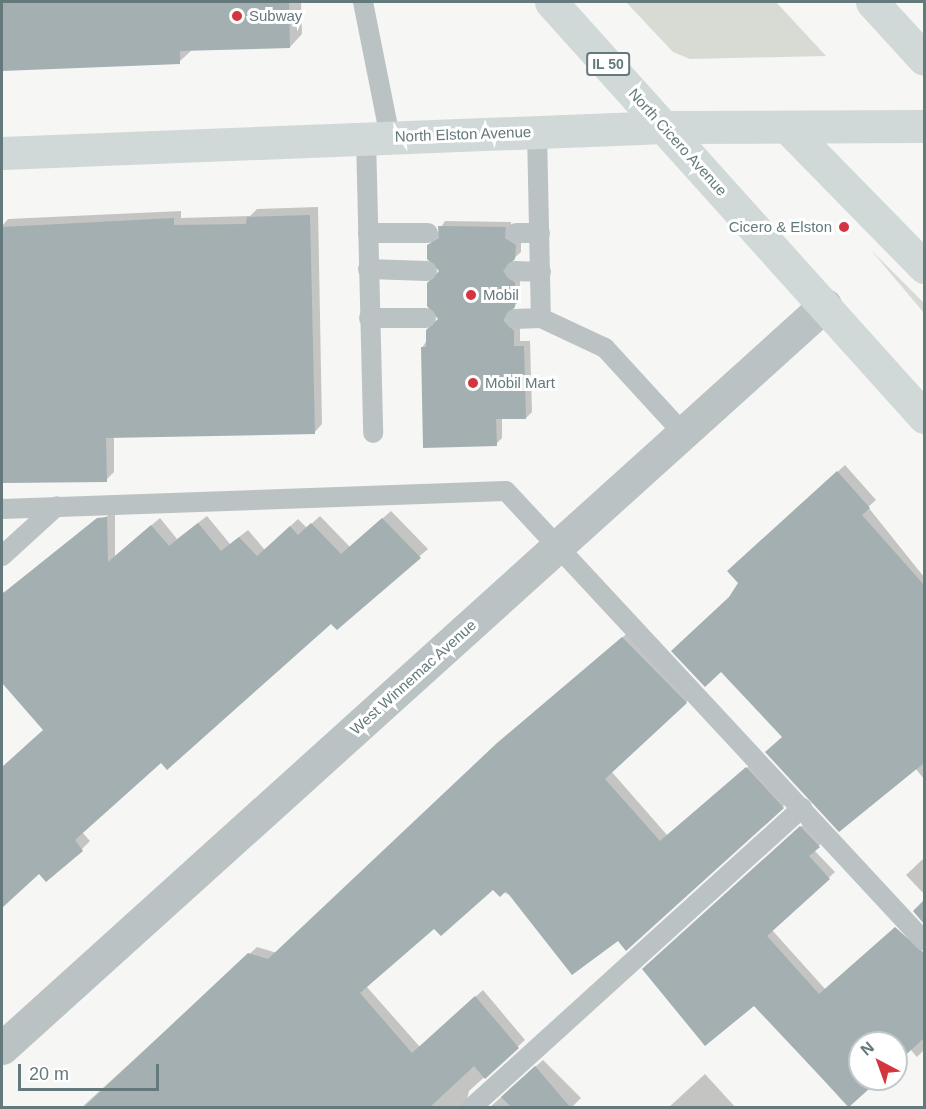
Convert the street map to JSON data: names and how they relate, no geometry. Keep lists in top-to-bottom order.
{
  "streets": {
    "main road": ["IL 50", "North Elston Avenue", "North Cicero Avenue"],
    "street": ["West Winnemac Avenue"]
  },
  "crossings": [
    ["North Elston Avenue", "North Cicero Avenue"],
    ["North Cicero Avenue", "West Winnemac Avenue"]
  ],
  "places": [
    "Subway",
    "Cicero & Elston",
    "Mobil",
    "Mobil Mart"
  ],
  "scale_bar": "20 m",
  "north": "top left"
}
